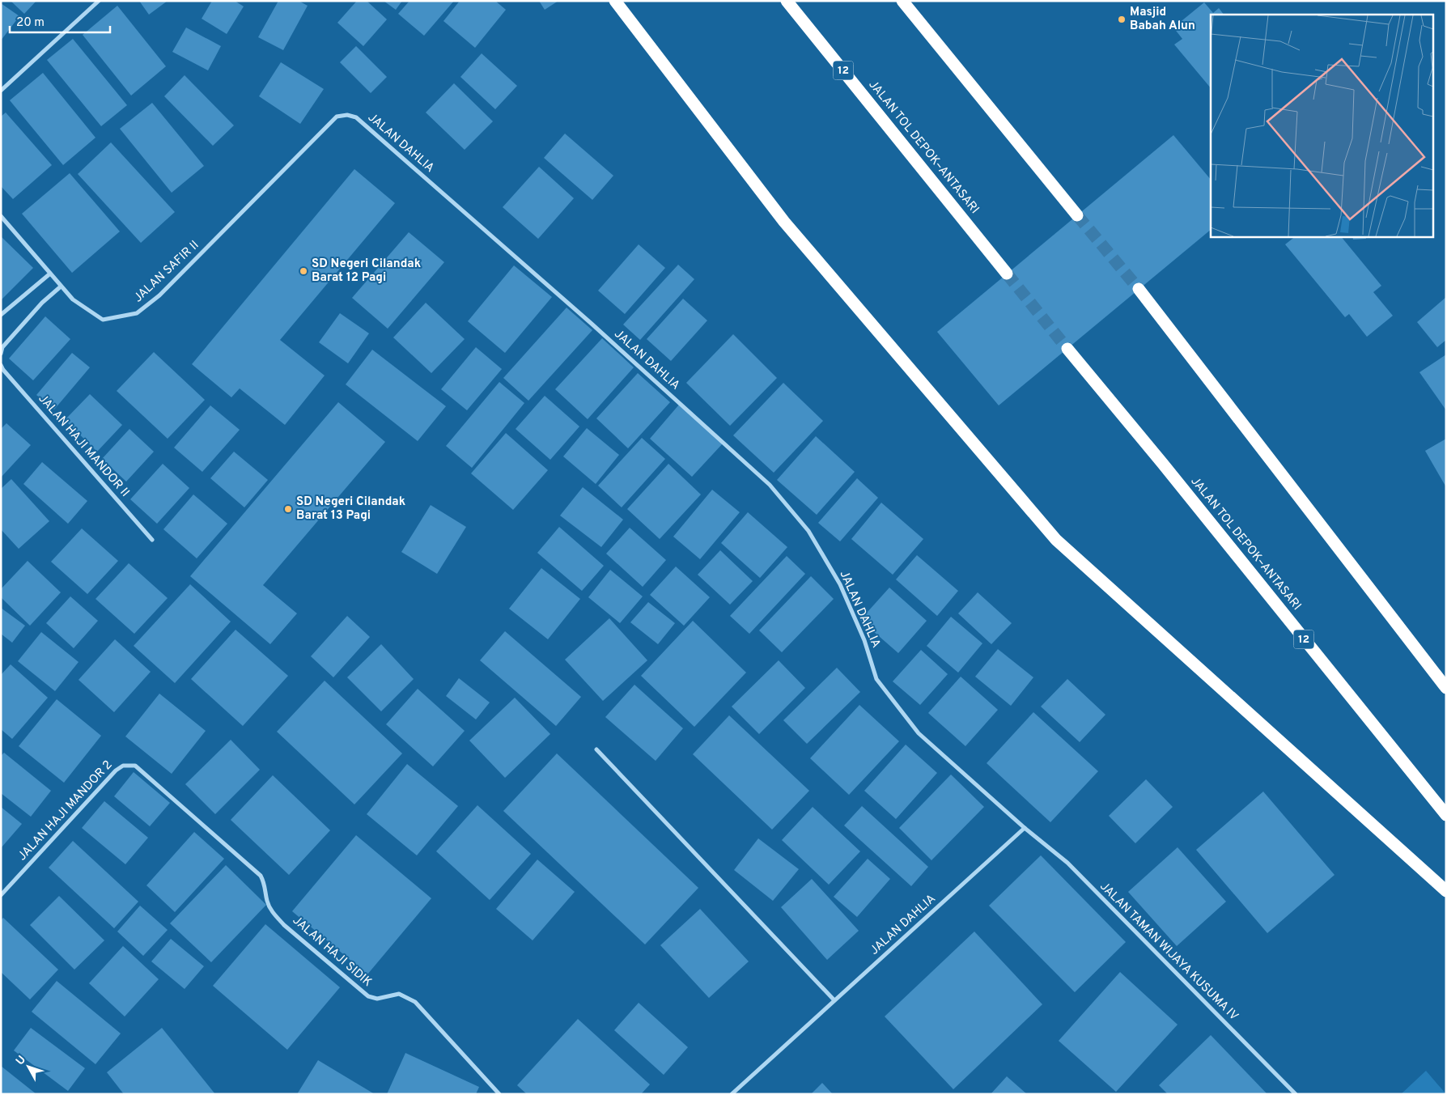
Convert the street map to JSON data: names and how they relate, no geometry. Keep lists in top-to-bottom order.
{
  "streets": {
    "highway": ["12", "JALAN TOL DEPOK–ANTASARI"],
    "street": [
      "JALAN DAHLIA",
      "JALAN SAFIR II",
      "JALAN HAJI MANDOR II",
      "JALAN HAJI MANDOR 2",
      "JALAN HAJI SIDIK",
      "JALAN TAMAN WIJAYA KUSUMA IV"
    ]
  },
  "crossings": [
    ["JALAN DAHLIA", "JALAN SAFIR II"],
    ["JALAN DAHLIA", "JALAN TAMAN WIJAYA KUSUMA IV"],
    ["JALAN HAJI MANDOR 2", "JALAN HAJI SIDIK"]
  ],
  "places": ["Masjid Babah Alun", "SD Negeri Cilandak Barat 12 Pagi", "SD Negeri Cilandak Barat 13 Pagi"],
  "scale_bar": "20 m",
  "north": "top left"
}
